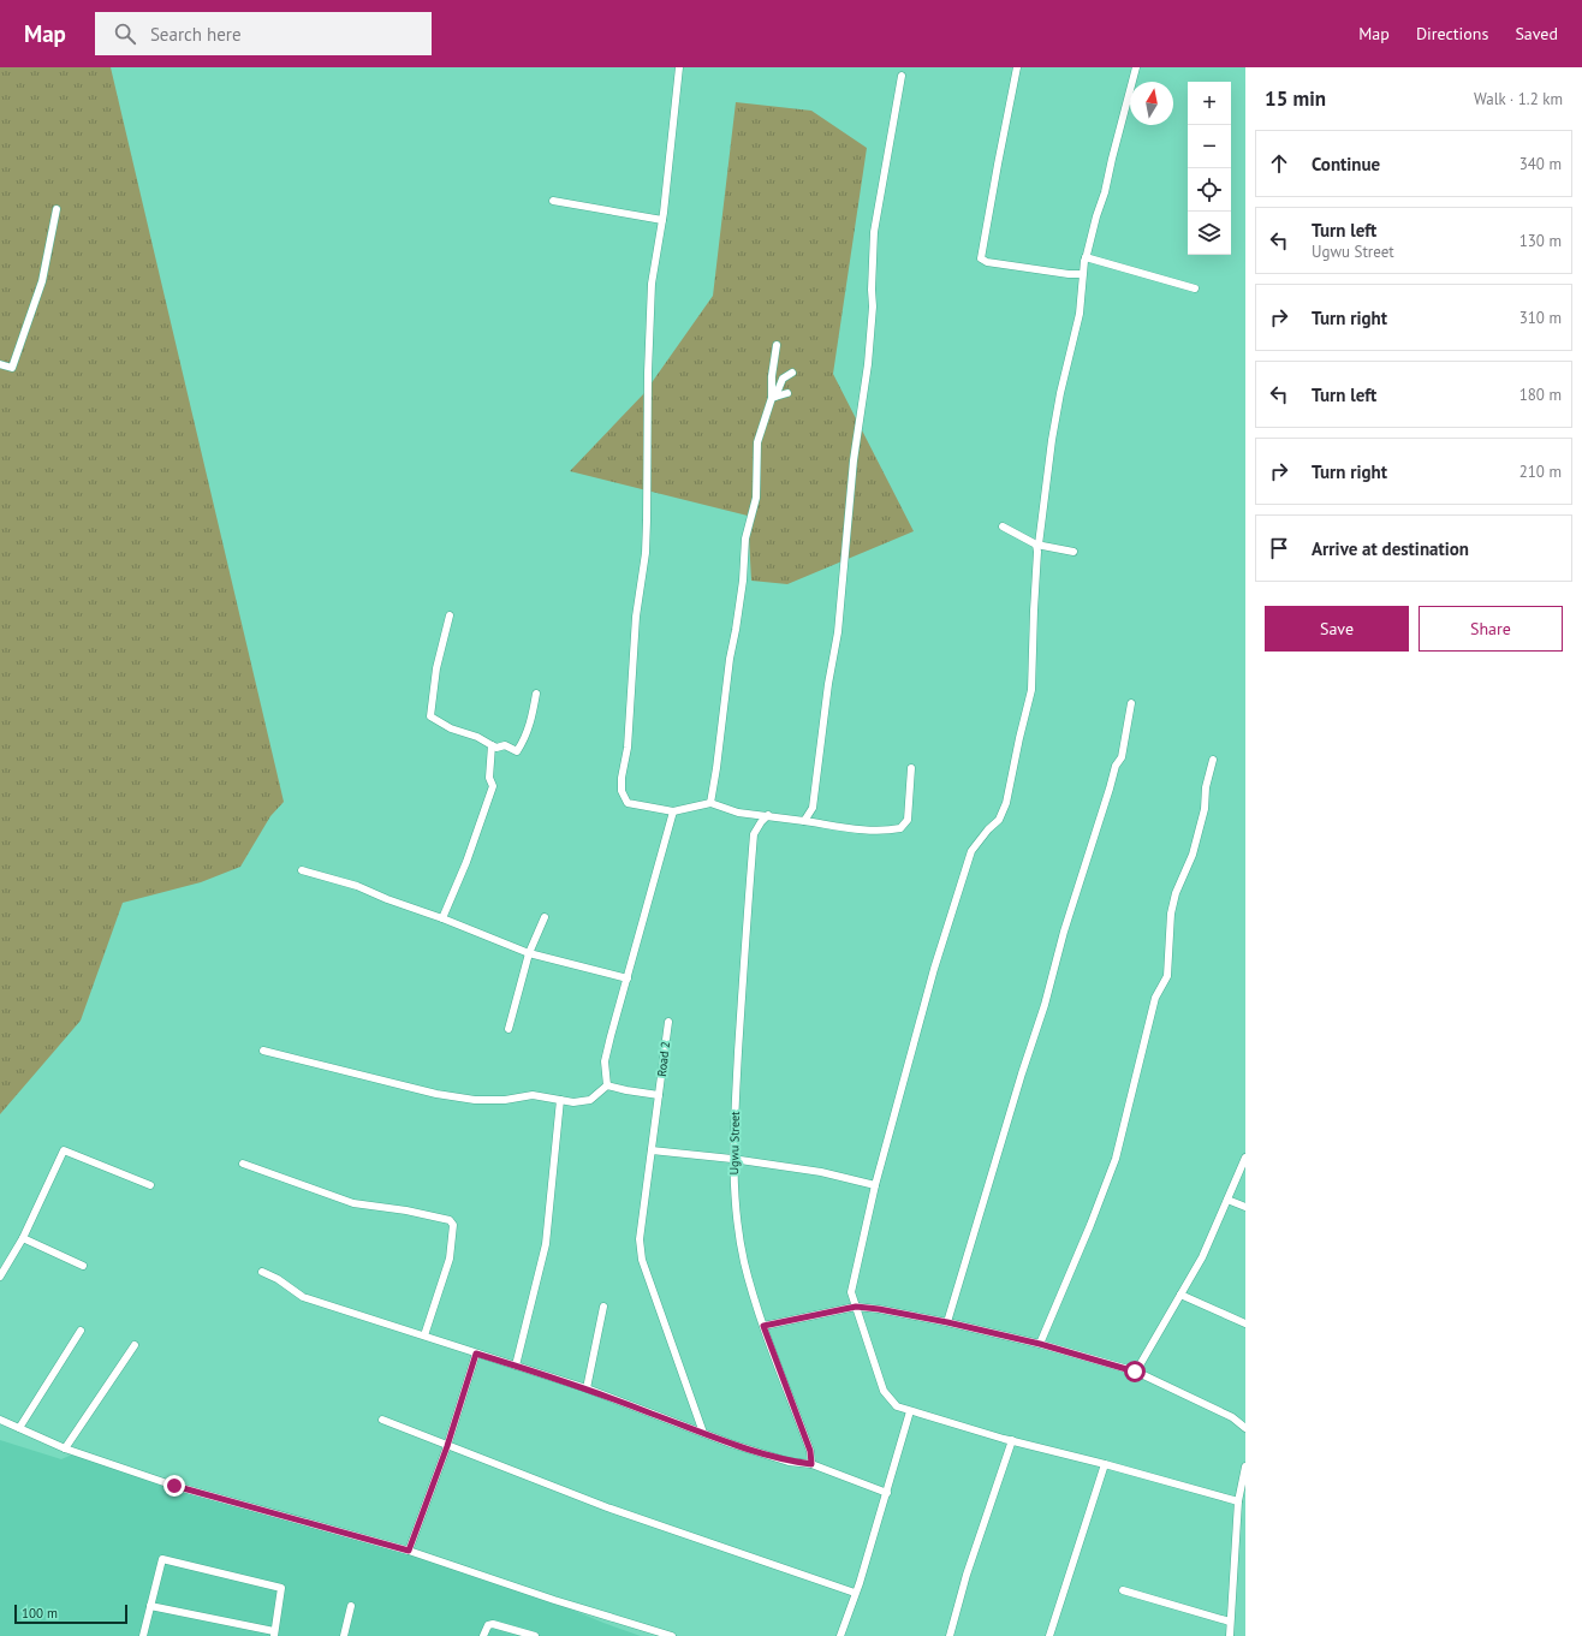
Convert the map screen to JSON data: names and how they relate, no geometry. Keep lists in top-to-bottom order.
{
  "streets": {
    "street": ["Road 2", "Ugwu Street"]
  },
  "scale_bar": "100 m",
  "north": "top",
  "page": {
    "header": "Map",
    "search": "Search here",
    "nav": ["Map", "Directions", "Saved"],
    "heading": ["15 min", "Walk · 1.2 km"],
    "map_buttons": ["+", "−"],
    "list": [
      ["Continue", "340 m"],
      ["Turn left", "Ugwu Street", "130 m"],
      ["Turn right", "310 m"],
      ["Turn left", "180 m"],
      ["Turn right", "210 m"],
      "Arrive at destination"
    ],
    "buttons": ["Save", "Share"],
    "scale": "100 m"
  }
}
